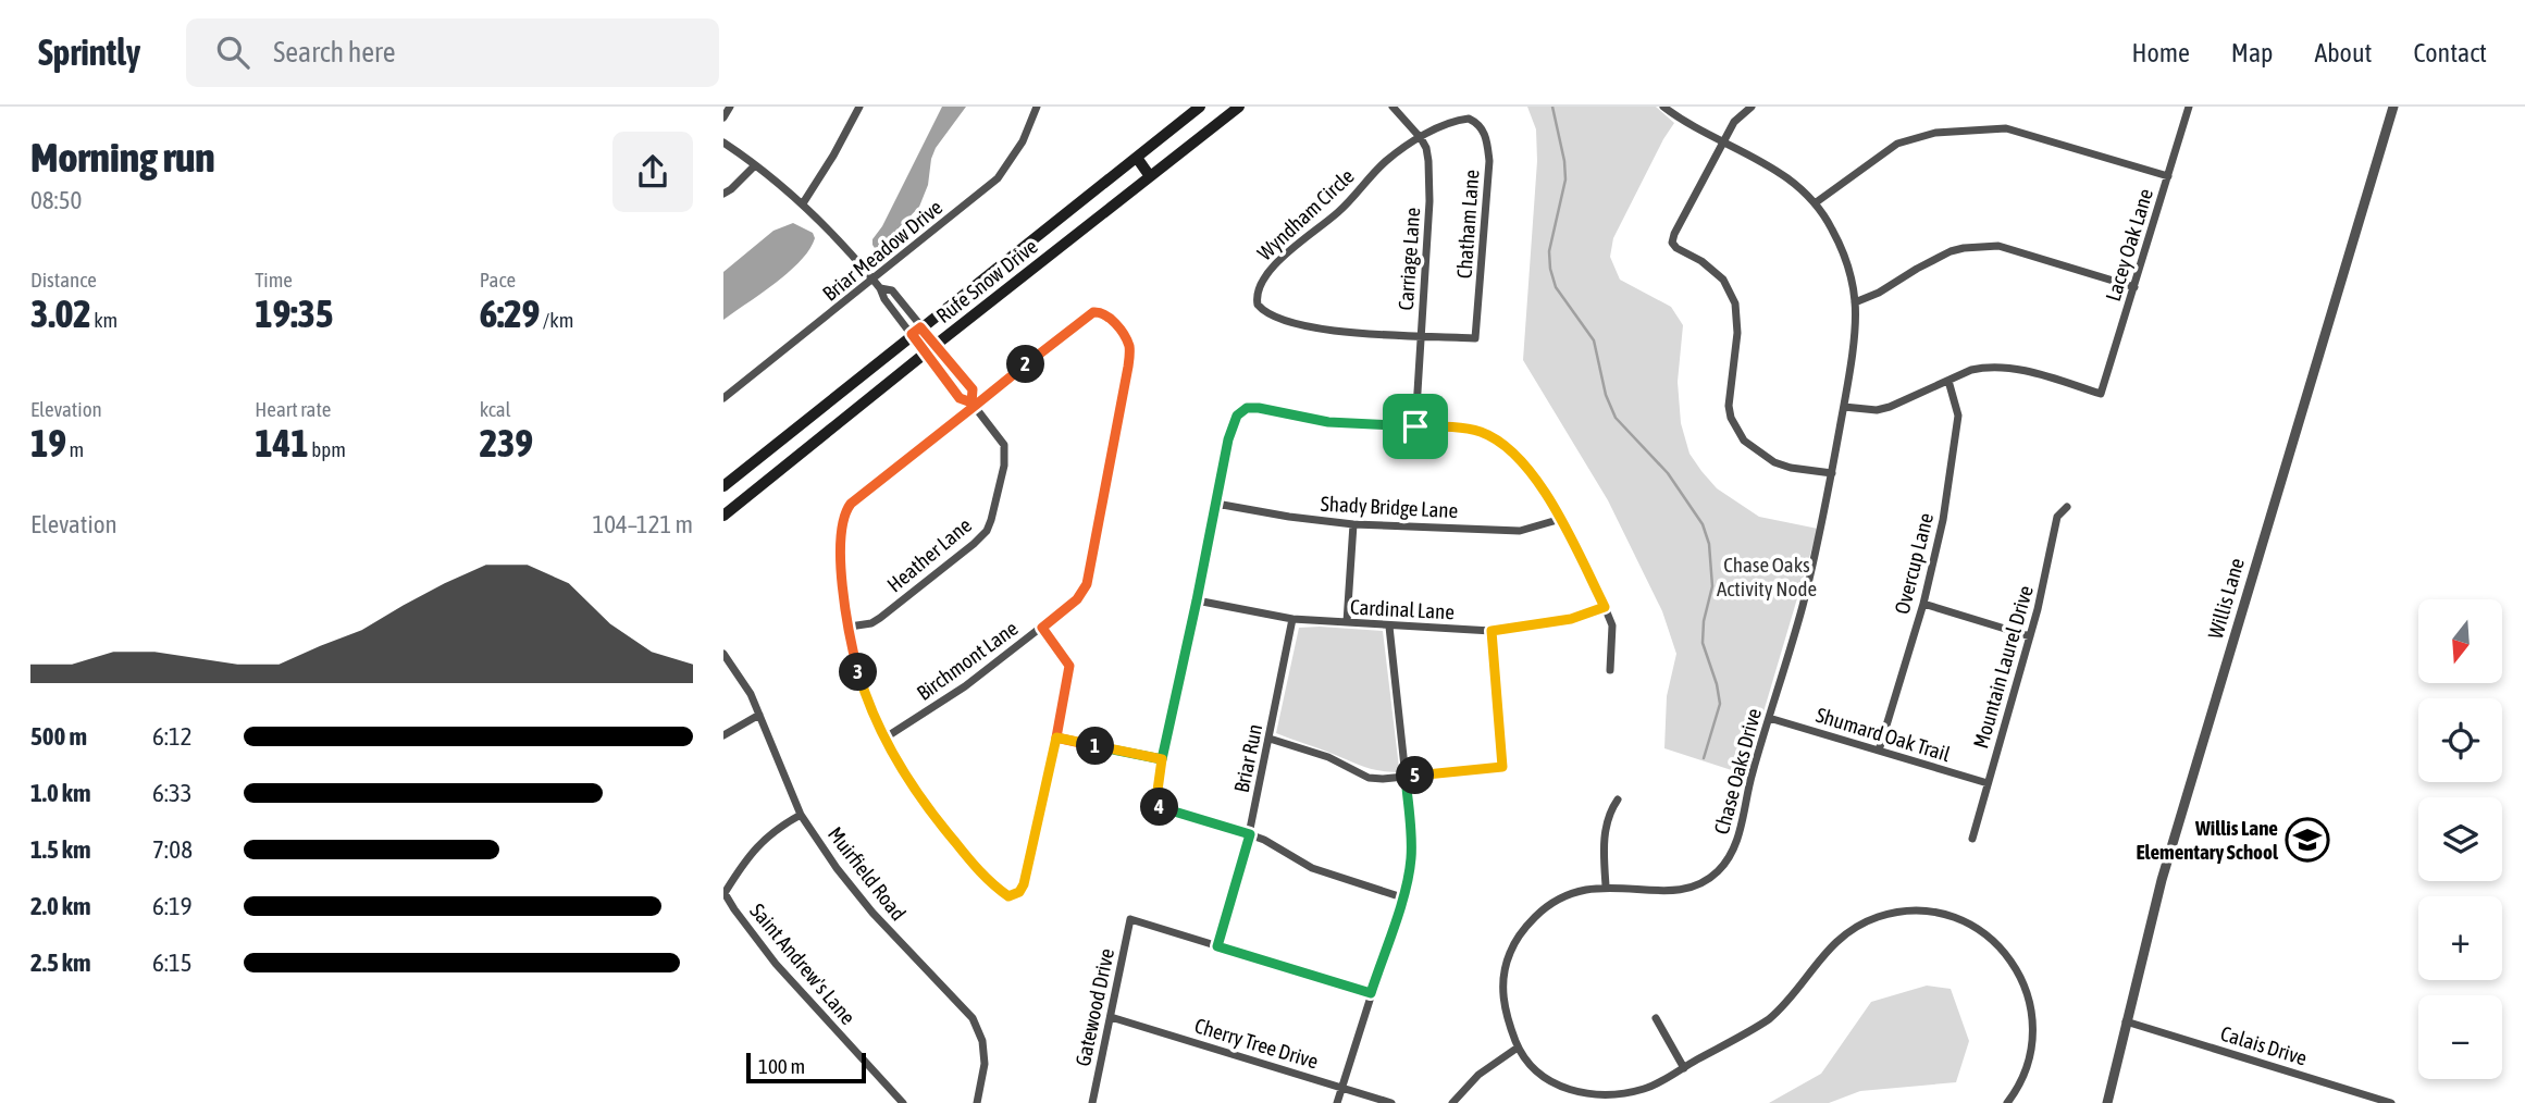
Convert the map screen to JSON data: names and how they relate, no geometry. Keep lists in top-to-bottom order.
{
  "streets": {
    "main road": ["Rufe Snow Drive"],
    "street": [
      "Wyndham Circle",
      "Chatham Lane",
      "Lacey Oak Lane",
      "Briar Meadow Drive",
      "Carriage Lane",
      "Shady Bridge Lane",
      "Heather Lane",
      "Overcup Lane",
      "Willis Lane",
      "Cardinal Lane",
      "Birchmont Lane",
      "Mountain Laurel Drive",
      "Shumard Oak Trail",
      "Briar Run",
      "Chase Oaks Drive",
      "Muirfield Road",
      "Saint Andrew's Lane",
      "Gatewood Drive",
      "Cherry Tree Drive",
      "Calais Drive"
    ]
  },
  "crossings": [
    ["Wyndham Circle", "Chatham Lane"],
    ["Wyndham Circle", "Carriage Lane"],
    ["Chatham Lane", "Carriage Lane"],
    ["Lacey Oak Lane", "Overcup Lane"],
    ["Briar Meadow Drive", "Heather Lane"],
    ["Rufe Snow Drive", "Heather Lane"],
    ["Heather Lane", "Birchmont Lane"],
    ["Overcup Lane", "Shumard Oak Trail"],
    ["Willis Lane", "Calais Drive"],
    ["Cardinal Lane", "Briar Run"],
    ["Mountain Laurel Drive", "Shumard Oak Trail"],
    ["Shumard Oak Trail", "Chase Oaks Drive"],
    ["Briar Run", "Gatewood Drive"],
    ["Muirfield Road", "Saint Andrew's Lane"],
    ["Gatewood Drive", "Cherry Tree Drive"]
  ],
  "parks": ["Chase Oaks Activity Node"],
  "places": {
    "school or university": ["Willis Lane Elementary School"]
  },
  "scale_bar": "100 m",
  "north": "bottom",
  "page": {
    "header": "Sprintly",
    "search": "Search here",
    "nav": [
      "Home",
      "Map",
      "About",
      "Contact"
    ],
    "heading": ["Morning run", "08:50"],
    "stats": [
      ["Distance", "3.02 km"],
      ["Time", "19:35"],
      ["Pace", "6:29 /km"],
      ["Elevation", "19 m"],
      ["Heart rate", "141 bpm"],
      ["kcal", "239"]
    ],
    "pins": [
      "2",
      "3",
      "1",
      "5",
      "4"
    ],
    "chart": ["Elevation", "104–121 m"],
    "map_buttons": ["+", "−"],
    "list": [
      {
        "name": "500 m",
        "note": "6:12"
      },
      {
        "name": "1.0 km",
        "note": "6:33"
      },
      {
        "name": "1.5 km",
        "note": "7:08"
      },
      {
        "name": "2.0 km",
        "note": "6:19"
      },
      {
        "name": "2.5 km",
        "note": "6:15"
      }
    ],
    "scale": "100 m"
  }
}
